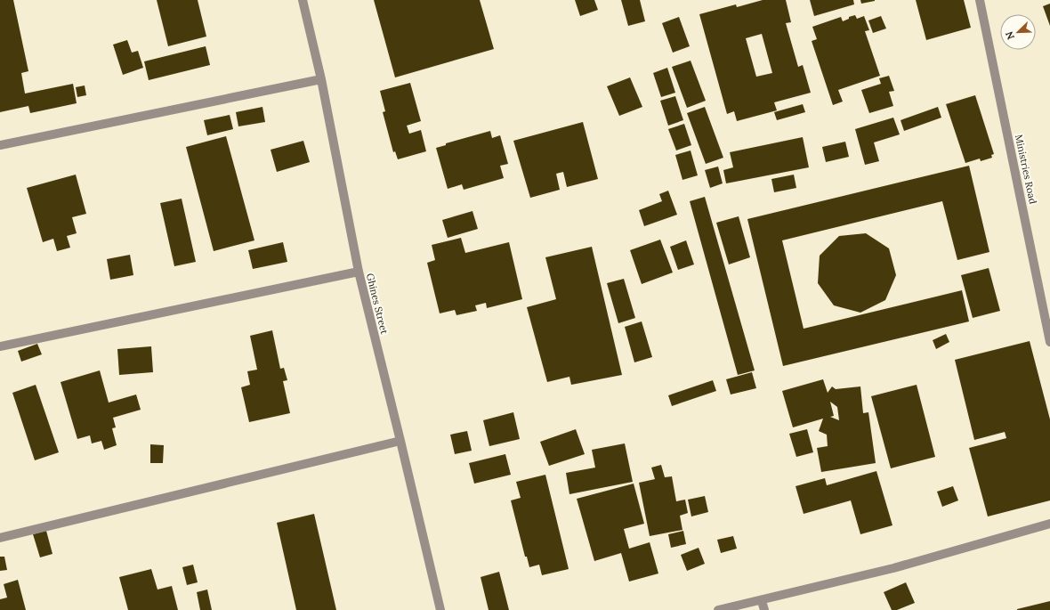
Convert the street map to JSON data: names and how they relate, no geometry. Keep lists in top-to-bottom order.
{
  "streets": {
    "street": ["Ministries Road", "Ghines Street"]
  },
  "north": "bottom left"
}
